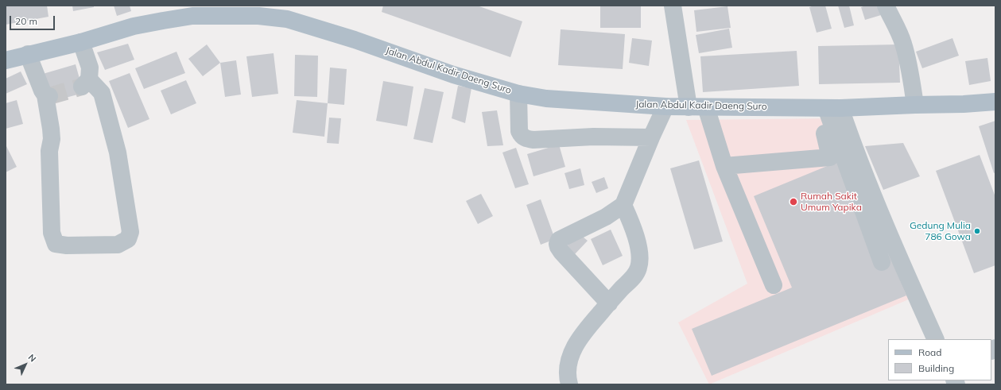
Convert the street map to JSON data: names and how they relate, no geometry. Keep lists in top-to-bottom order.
{
  "streets": {
    "main road": ["Jalan Abdul Kadir Daeng Suro"]
  },
  "places": ["Rumah Sakit Umum Yapika", "Gedung Mulia 786 Gowa"],
  "legend": ["Road", "Building"],
  "scale_bar": "20 m",
  "north": "top right"
}
